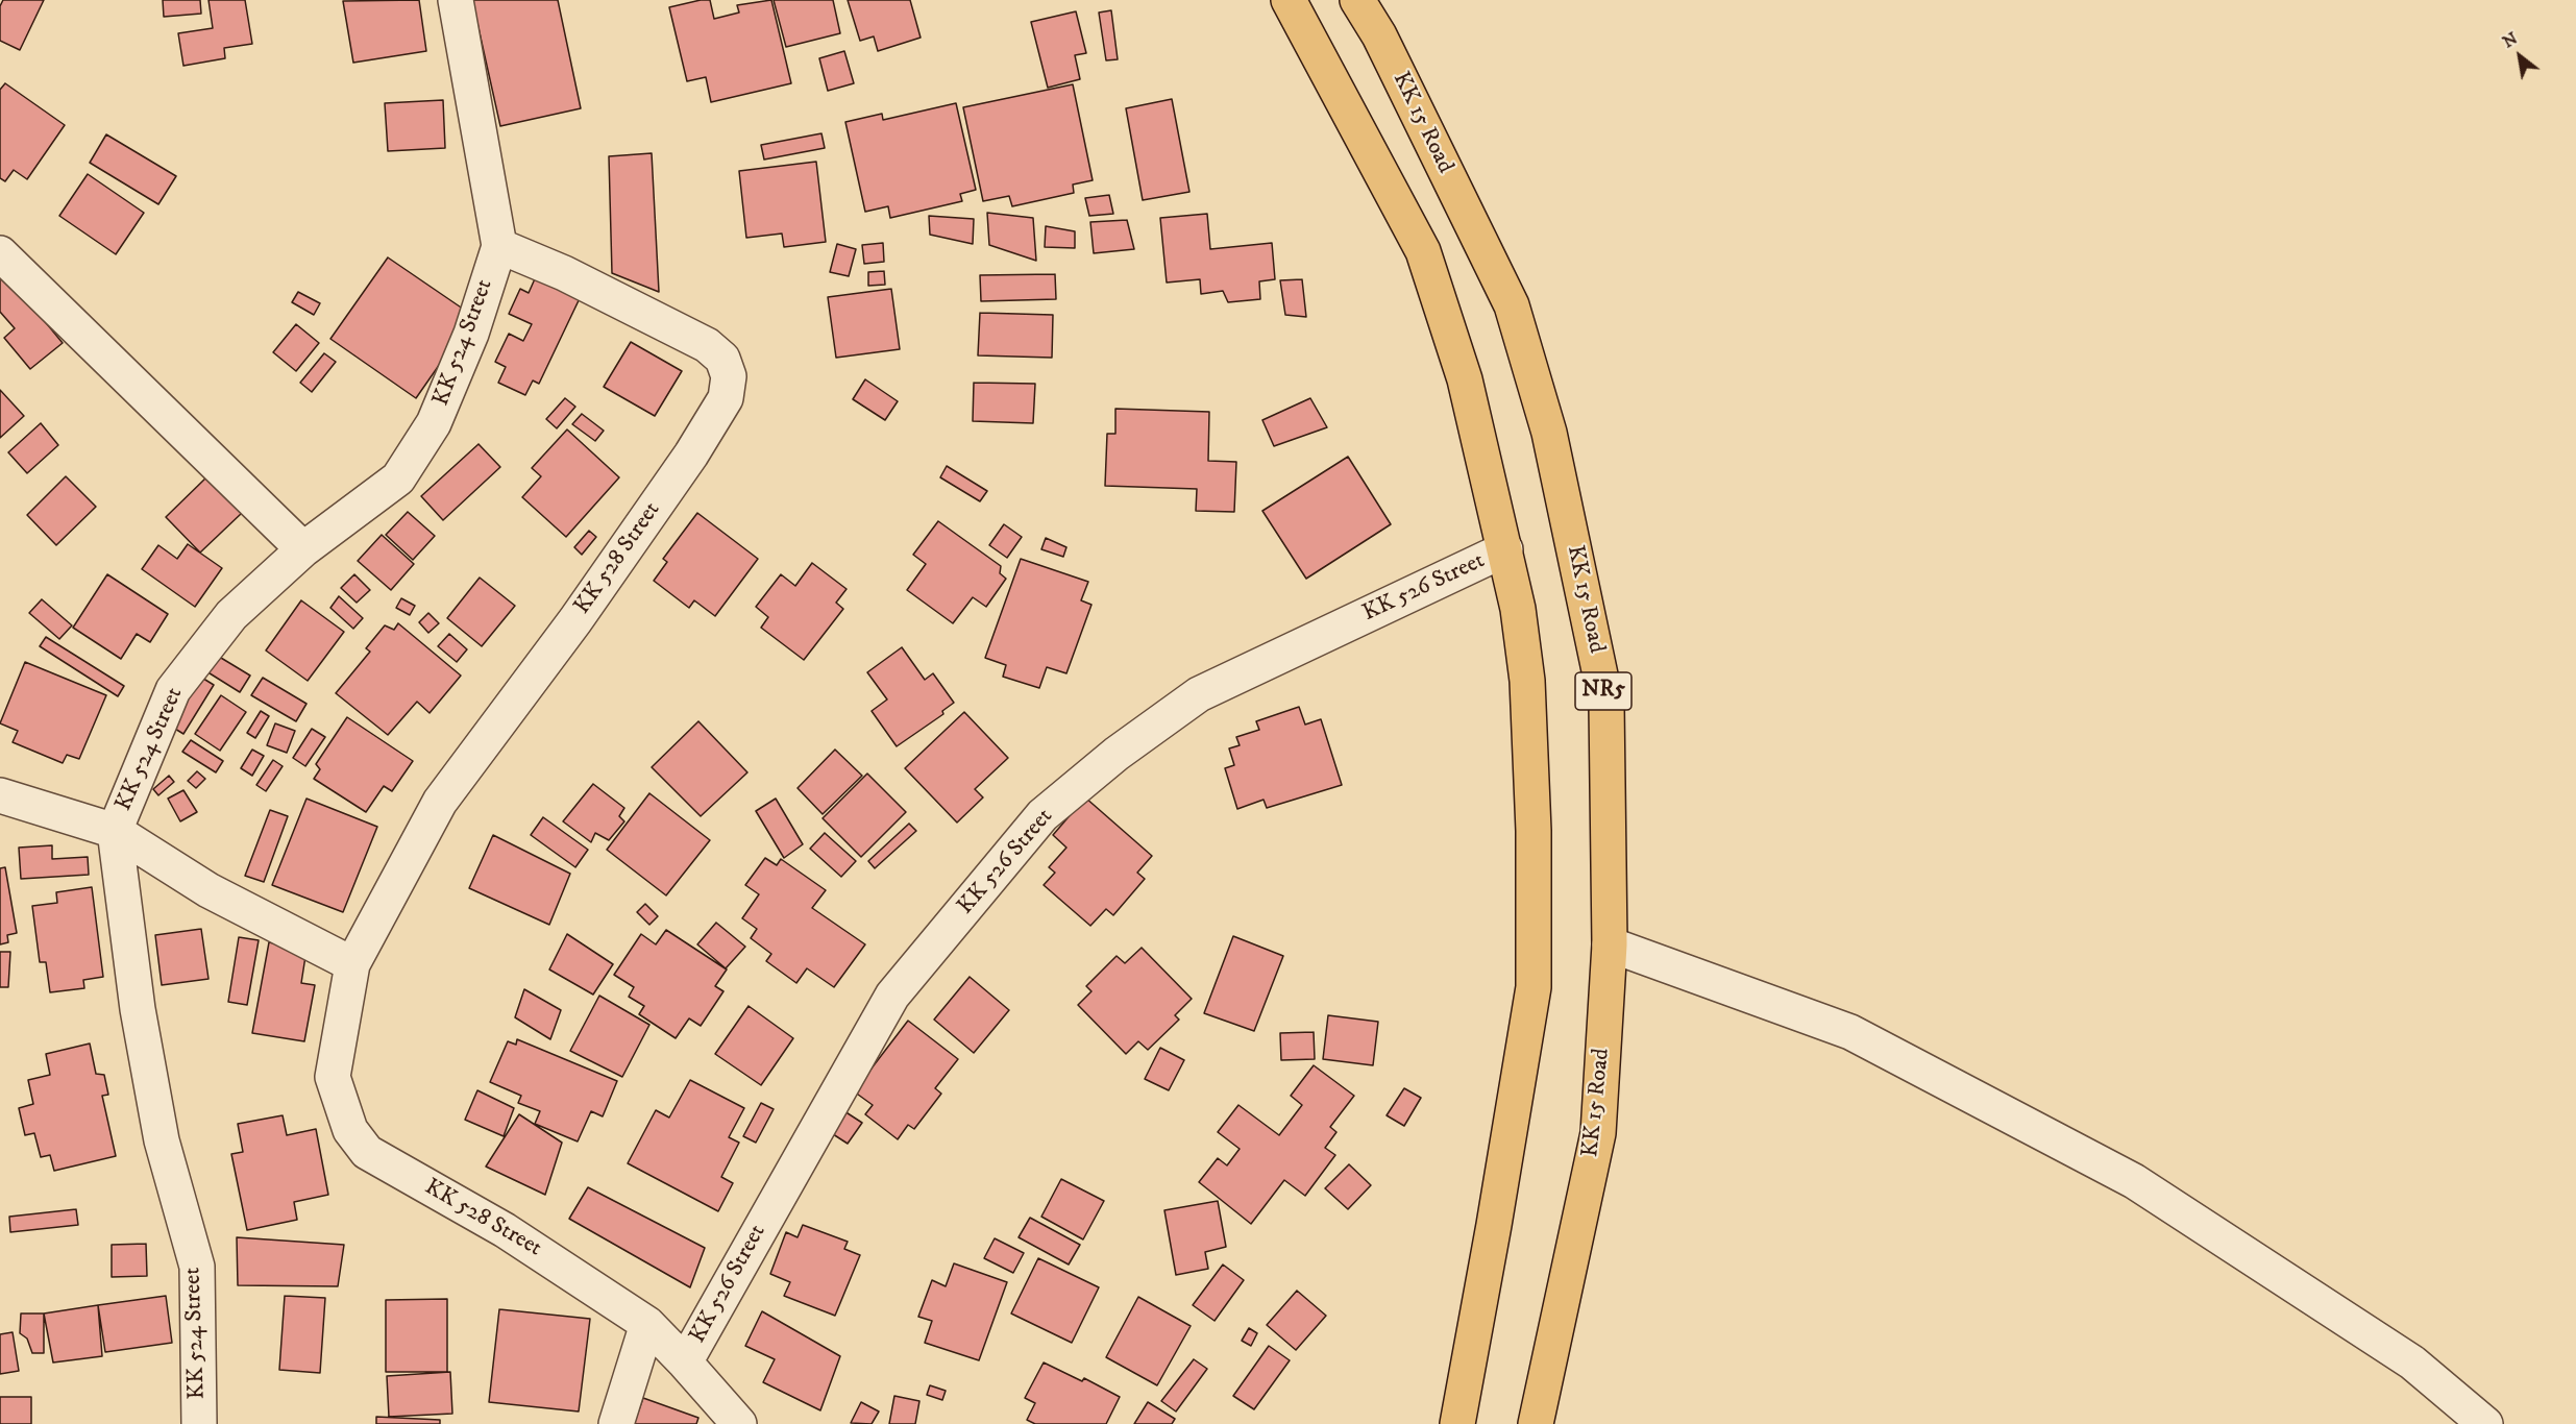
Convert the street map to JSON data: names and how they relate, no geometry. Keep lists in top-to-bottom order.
{
  "streets": {
    "highway": ["KK 15 Road", "NR5"],
    "street": ["KK 524 Street", "KK 528 Street", "KK 526 Street"]
  },
  "crossings": [
    ["KK 524 Street", "KK 528 Street"],
    ["KK 528 Street", "KK 526 Street"]
  ],
  "north": "top left"
}
